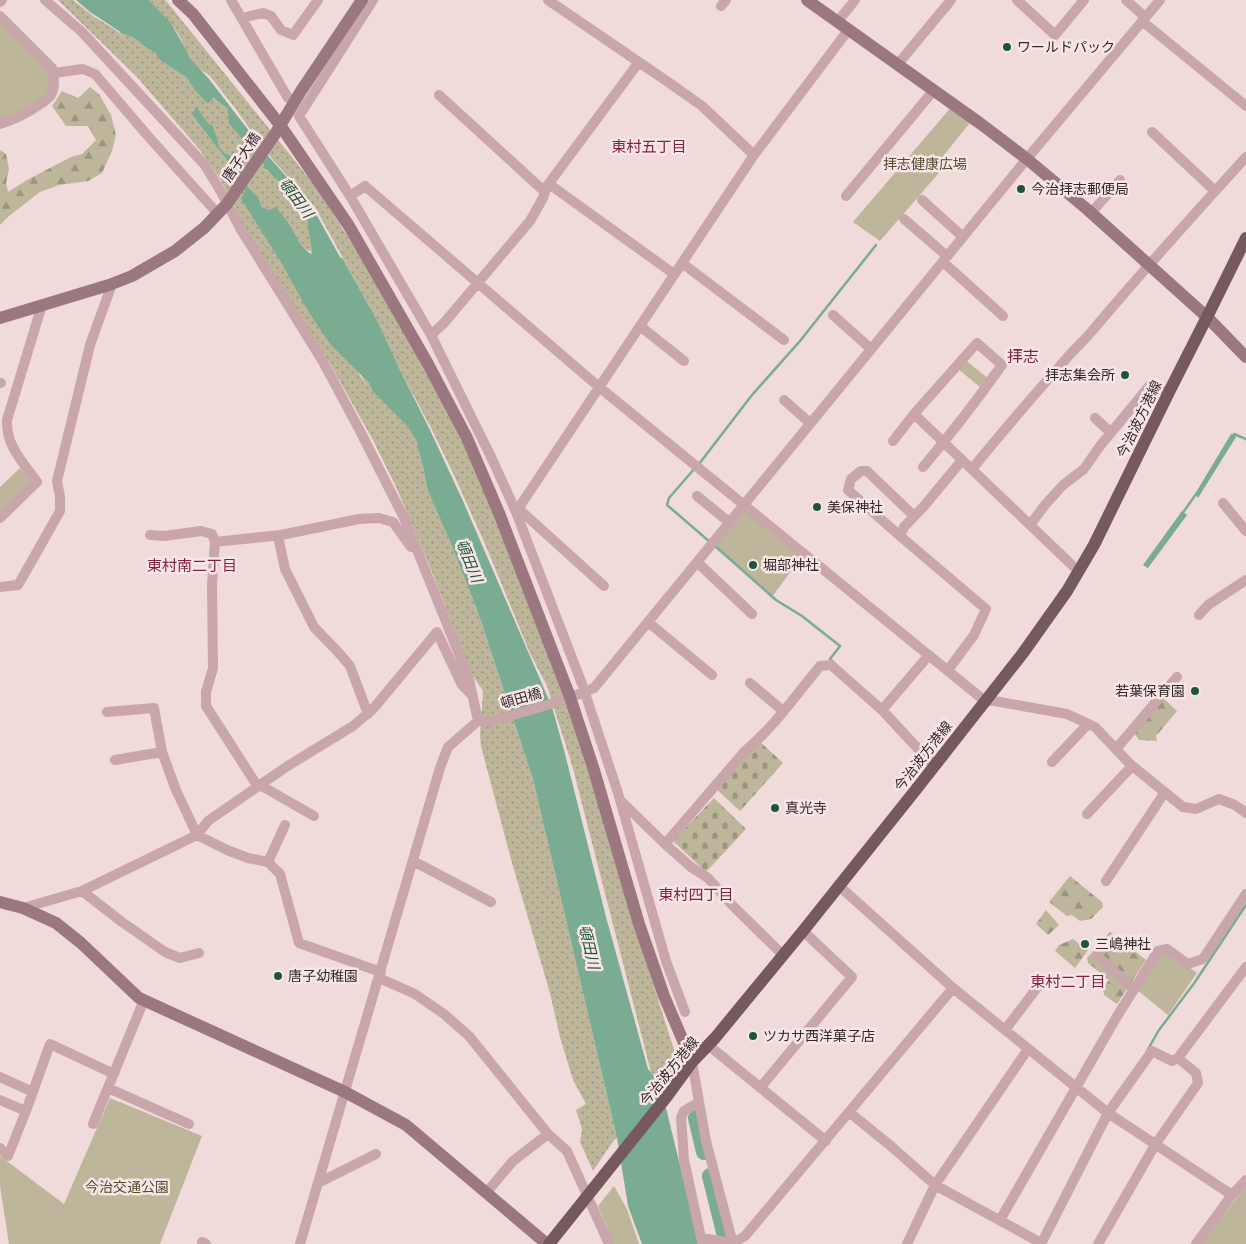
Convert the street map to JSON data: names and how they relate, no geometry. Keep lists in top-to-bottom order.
{
  "streets": {
    "main road": ["今治波方港線"],
    "street": ["唐子大橋", "頓田橋"]
  },
  "districts": [
    "東村五丁目",
    "拝志",
    "東村南二丁目",
    "東村四丁目",
    "東村二丁目"
  ],
  "water": ["頓田川"],
  "parks": ["拝志健康広場", "今治交通公園"],
  "places": [
    "ワールドパック",
    "今治拝志郵便局",
    "拝志集会所",
    "美保神社",
    "堀部神社",
    "若葉保育園",
    "真光寺",
    "三嶋神社",
    "唐子幼稚園",
    "ツカサ西洋菓子店"
  ]
}
